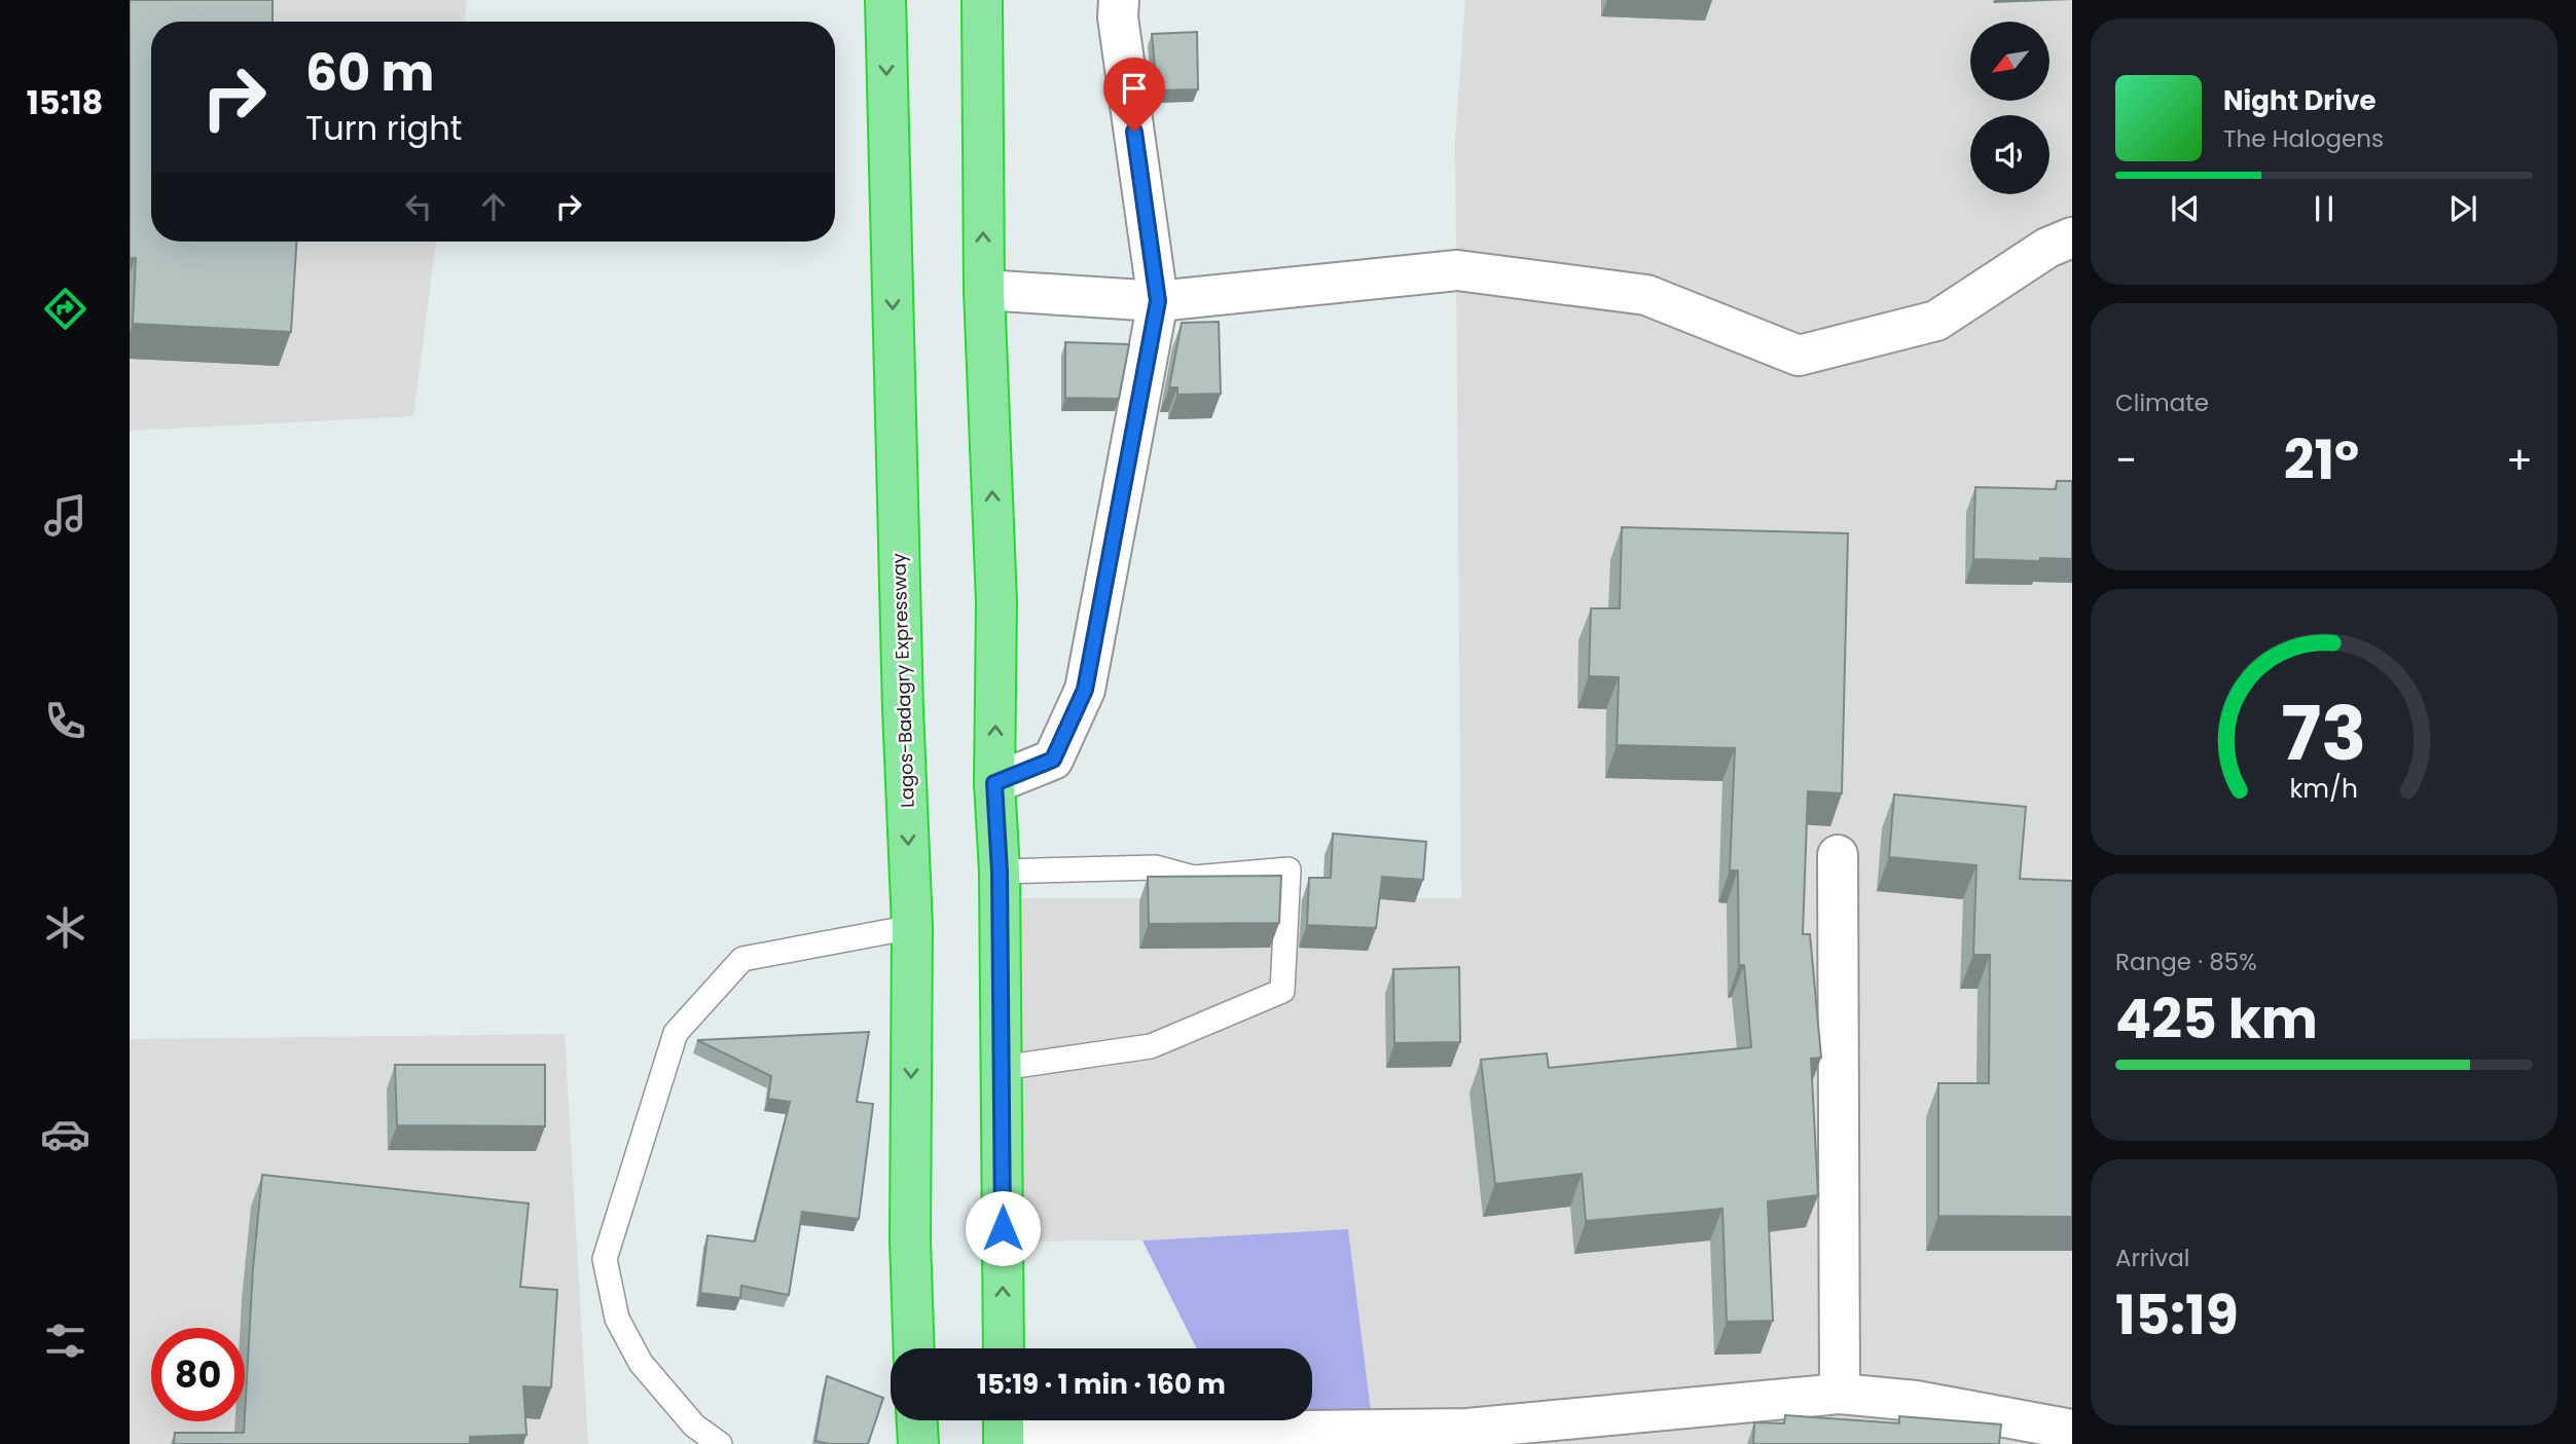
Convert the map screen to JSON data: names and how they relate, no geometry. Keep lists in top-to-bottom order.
{
  "streets": {
    "highway": ["Lagos-Badagry Expressway"]
  },
  "north": "bottom left",
  "page": {
    "tabs": "15:18",
    "turn": ["60 m", "Turn right"],
    "song": ["Night Drive", "The Halogens"],
    "tile": [
      "Climate",
      ["Range · 85%", "425 km"],
      ["Arrival", "15:19"]
    ],
    "heat": ["−", "21°", "+"],
    "limit": "80",
    "trip": "15:19 · 1 min · 160 m",
    "gauge": ["73", "km/h"]
  }
}
